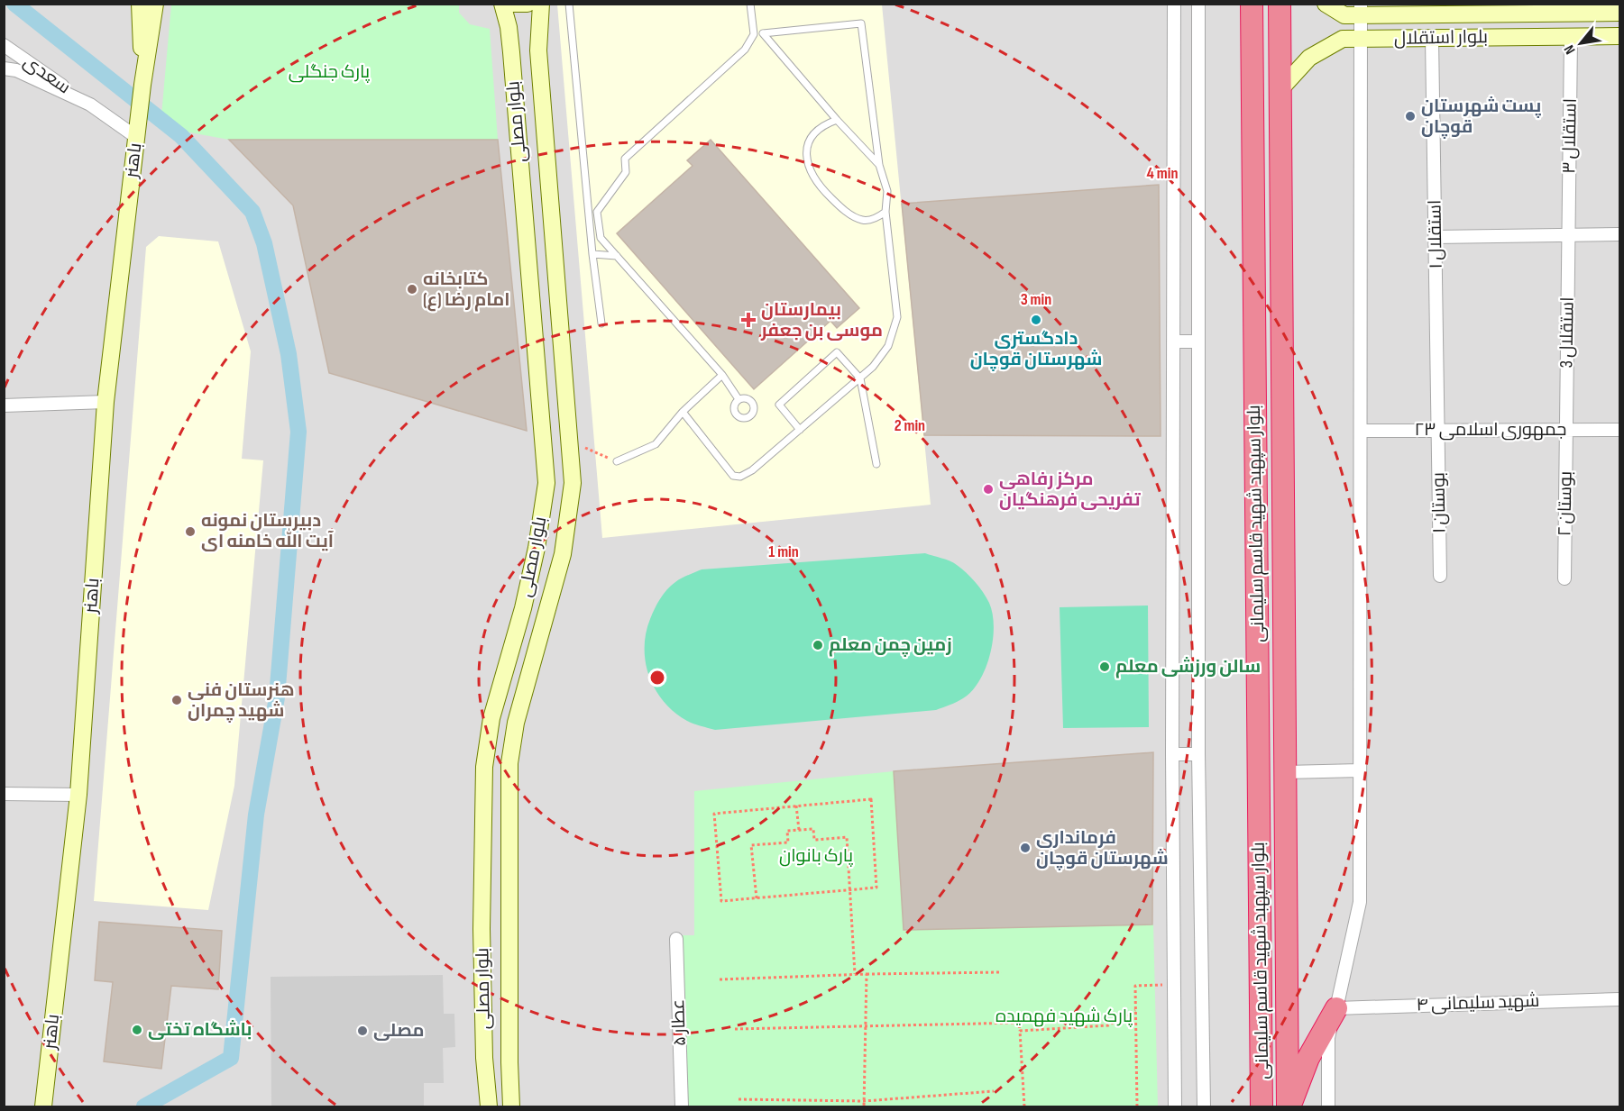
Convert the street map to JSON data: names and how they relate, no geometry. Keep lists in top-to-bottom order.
{
  "streets": {
    "highway": ["بلوار سپهبد شهید قاسم سلیمانی"],
    "street": [
      "بلوار استقلال",
      "سعدی",
      "بلوار مصلی",
      "استقلال ۳",
      "باهنر",
      "استقلال ۱",
      "استقلال 3",
      "جمهوری اسلامی ۲۳",
      "بوستان ۱",
      "بوستان ۲",
      "شهید سلیمانی ۴",
      "عطار ۵"
    ]
  },
  "crossings": [
    ["بلوار استقلال", "استقلال ۳"],
    ["بلوار استقلال", "استقلال ۱"],
    ["بلوار استقلال", "بلوار سپهبد شهید قاسم سلیمانی"],
    ["استقلال ۳", "استقلال 3"],
    ["استقلال ۱", "جمهوری اسلامی ۲۳"],
    ["استقلال ۱", "بوستان ۱"],
    ["استقلال 3", "جمهوری اسلامی ۲۳"],
    ["استقلال 3", "بوستان ۲"],
    ["جمهوری اسلامی ۲۳", "بوستان ۱"],
    ["جمهوری اسلامی ۲۳", "بوستان ۲"]
  ],
  "parks": ["پارک جنگلی", "پارک بانوان", "پارک شهید فهمیده"],
  "places": {
    "other": [
      "پست شهرستان قوچان",
      "کتابخانه امام رضا (ع)",
      "دادگستری شهرستان قوچان",
      "مرکز رفاهی تفریحی فرهنگیان",
      "دبیرستان نمونه آیت الله خامنه ای",
      "زمین چمن معلم",
      "سالن ورزشی معلم",
      "هنرستان فنی شهید چمران",
      "فرمانداری شهرستان قوچان",
      "باشگاه تختی",
      "مصلی"
    ],
    "health": ["بیمارستان موسی بن جعفر"]
  },
  "north": "bottom left",
  "rings": [
    "4 min",
    "3 min",
    "2 min",
    "1 min"
  ]
}
